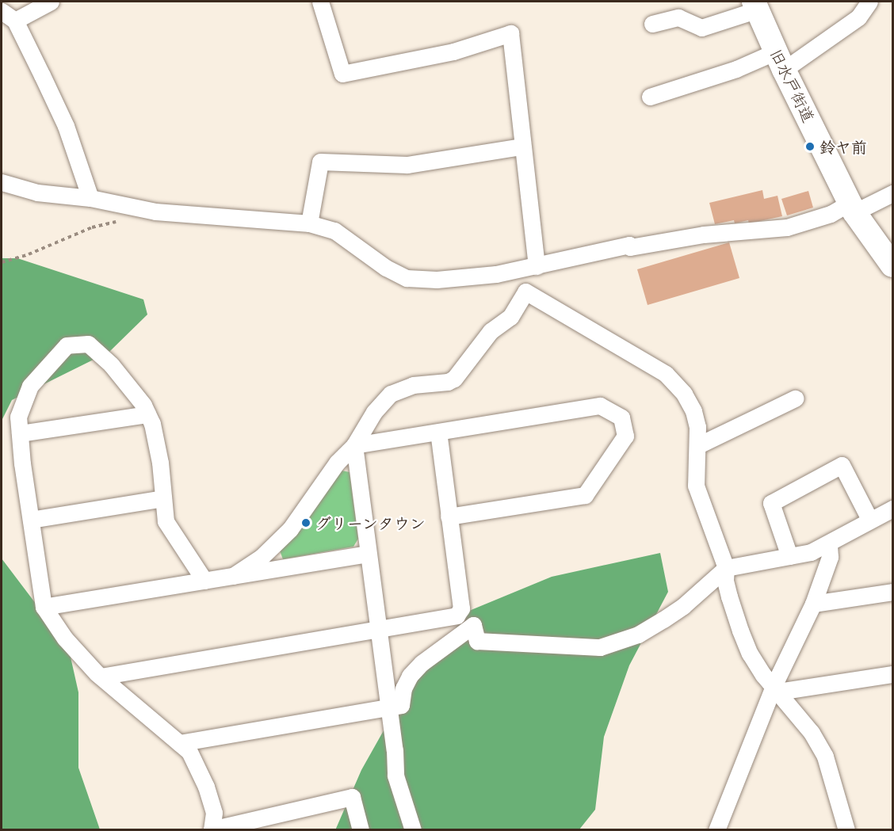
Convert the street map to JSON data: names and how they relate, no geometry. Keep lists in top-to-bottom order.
{
  "streets": {
    "street": ["旧水戸街道"]
  },
  "places": ["鈴ヤ前", "グリーンタウン"]
}
